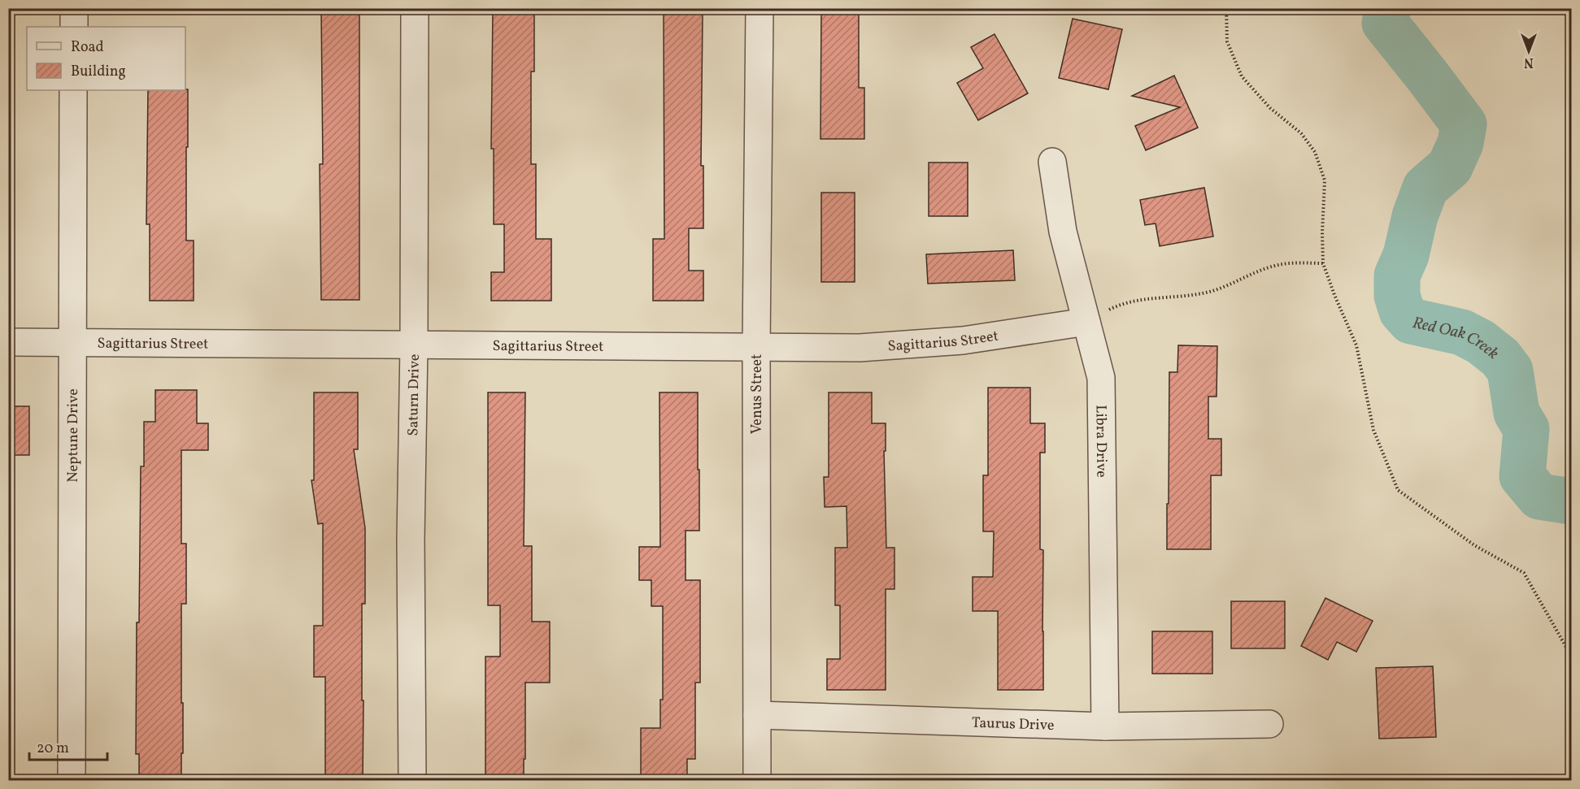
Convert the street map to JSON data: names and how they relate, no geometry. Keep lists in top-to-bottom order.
{
  "streets": {
    "street": [
      "Sagittarius Street",
      "Venus Street",
      "Saturn Drive",
      "Neptune Drive",
      "Libra Drive",
      "Taurus Drive"
    ]
  },
  "crossings": [
    ["Sagittarius Street", "Venus Street"],
    ["Sagittarius Street", "Saturn Drive"],
    ["Sagittarius Street", "Neptune Drive"],
    ["Sagittarius Street", "Libra Drive"],
    ["Venus Street", "Taurus Drive"],
    ["Libra Drive", "Taurus Drive"]
  ],
  "water": ["Red Oak Creek"],
  "legend": ["Road", "Building"],
  "scale_bar": "20 m",
  "north": "bottom"
}
